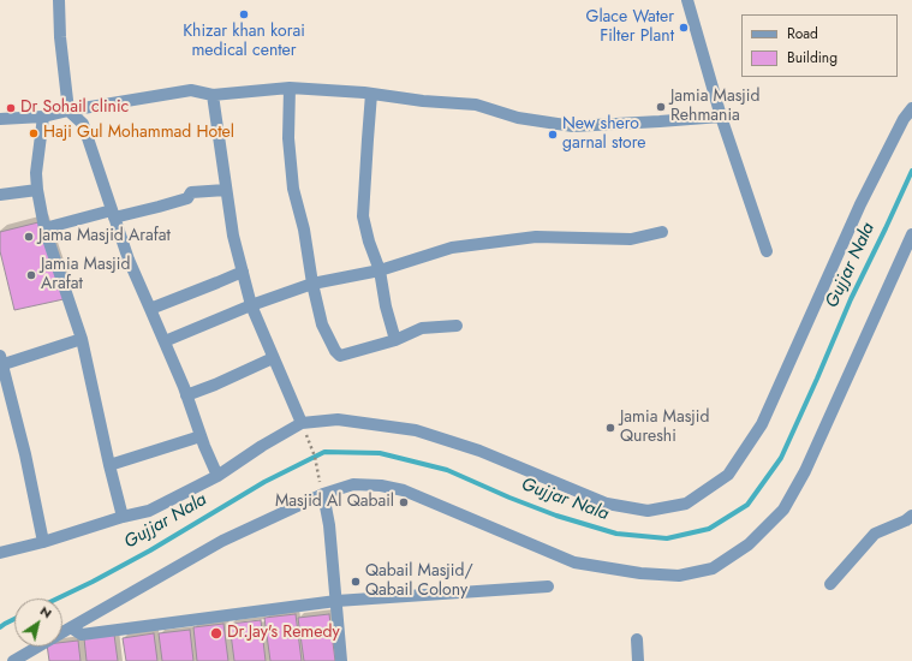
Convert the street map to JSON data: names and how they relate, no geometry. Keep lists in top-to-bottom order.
{
  "water": ["Gujjar Nala"],
  "places": [
    "Khizar khan korai medical center",
    "Glace Water Filter Plant",
    "Jamia Masjid Rehmania",
    "Dr Sohail clinic",
    "Haji Gul Mohammad Hotel",
    "New shero garnal store",
    "Jama Masjid Arafat",
    "Jamia Masjid Arafat",
    "Jamia Masjid Qureshi",
    "Masjid Al Qabail",
    "Qabail Masjid/ Qabail Colony",
    "Dr.Jay's Remedy"
  ],
  "legend": ["Road", "Building"],
  "north": "top right"
}
